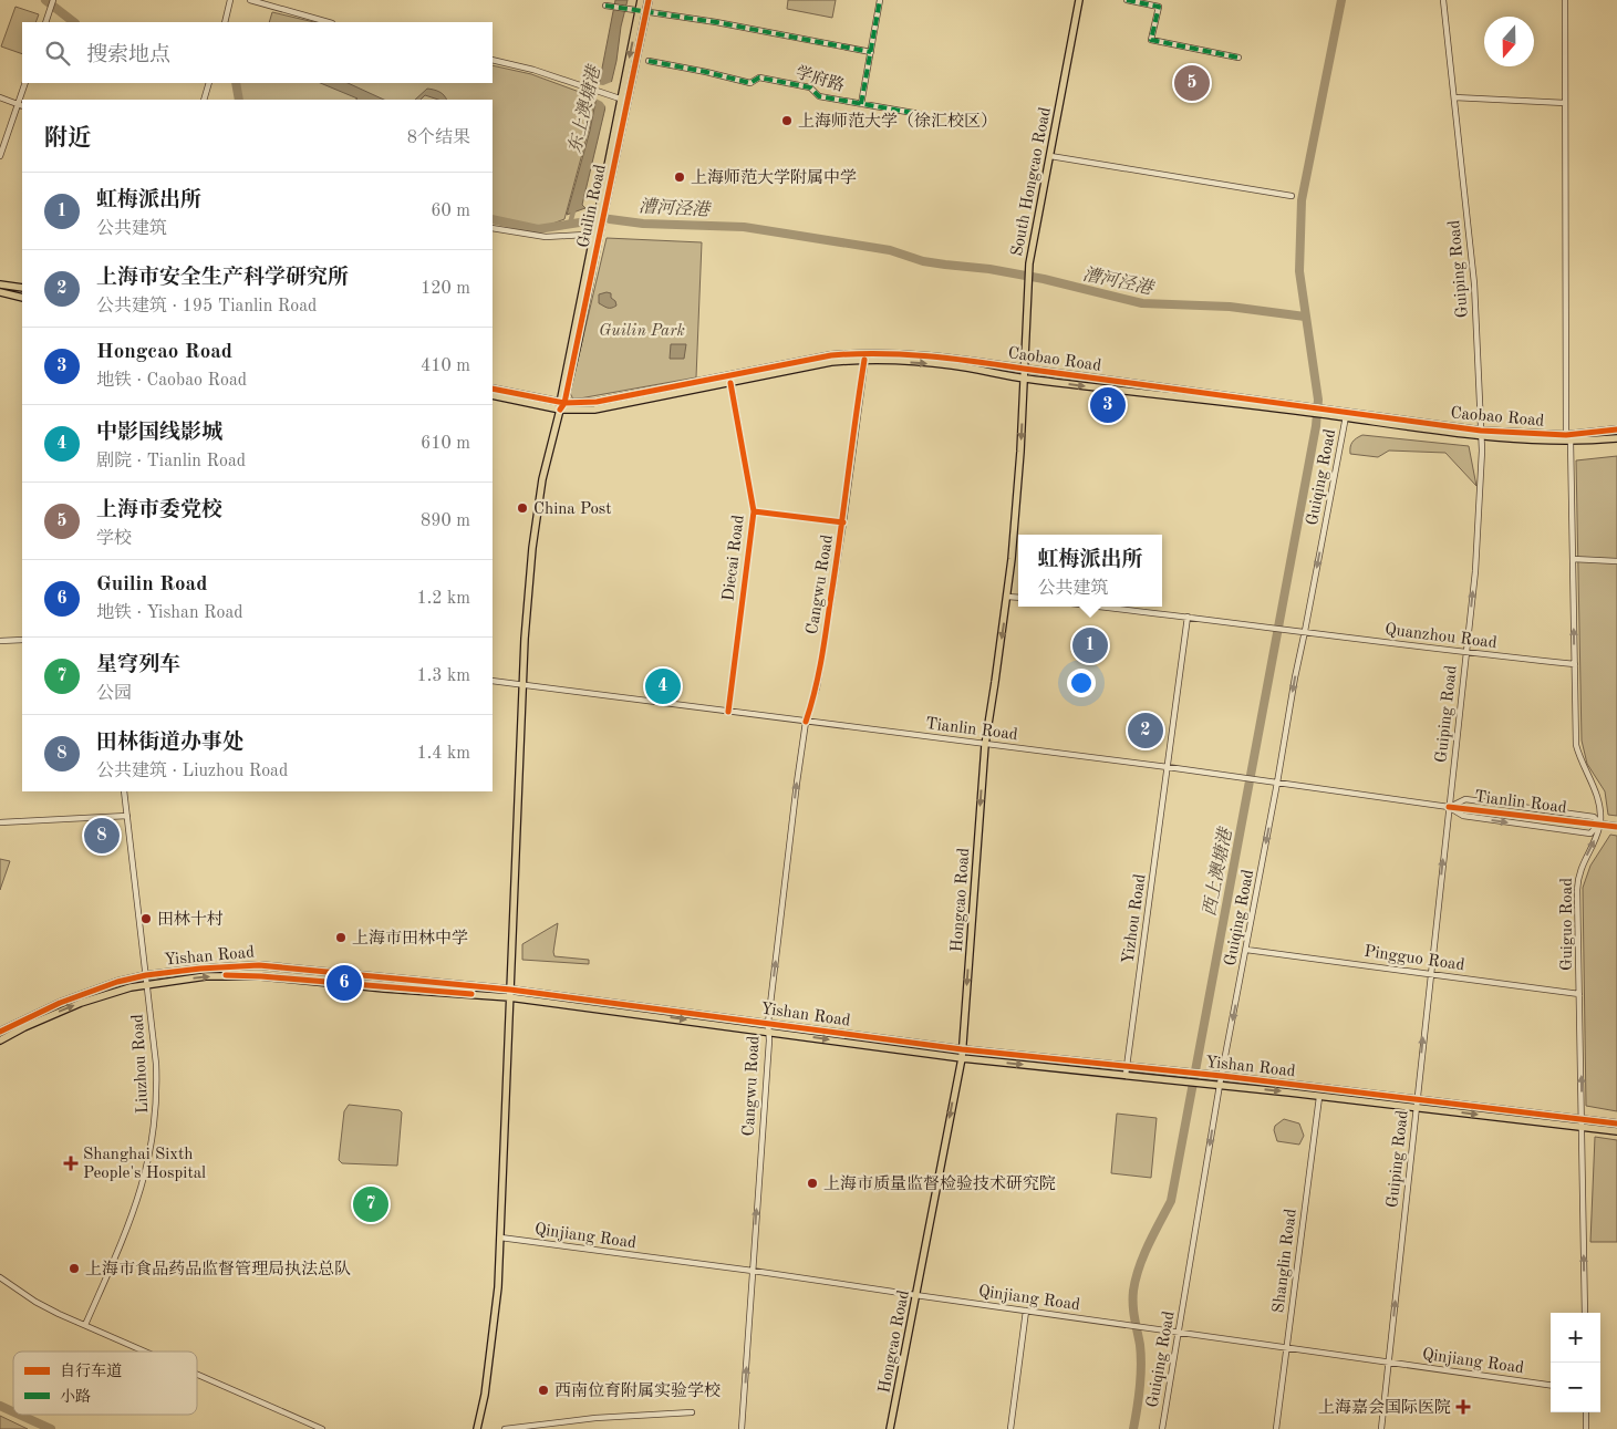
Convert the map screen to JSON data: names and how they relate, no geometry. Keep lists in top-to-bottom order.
{
  "streets": {
    "main road": [
      "South Hongcao Road",
      "Guilin Road",
      "Caobao Road",
      "Hongcao Road",
      "Yishan Road"
    ],
    "street": [
      "学府路",
      "Guiping Road",
      "Guiqing Road",
      "Diecai Road",
      "Cangwu Road",
      "Quanzhou Road",
      "Tianlin Road",
      "Yizhou Road",
      "Guiguo Road",
      "Pingguo Road",
      "Liuzhou Road",
      "Qinjiang Road",
      "Shanglin Road"
    ]
  },
  "crossings": [
    ["South Hongcao Road", "Caobao Road"],
    ["South Hongcao Road", "Hongcao Road"],
    ["Guilin Road", "Caobao Road"],
    ["Guilin Road", "Tianlin Road"],
    ["Guilin Road", "Yishan Road"],
    ["Guilin Road", "Qinjiang Road"],
    ["Guiping Road", "Caobao Road"],
    ["Guiping Road", "Quanzhou Road"],
    ["Guiping Road", "Tianlin Road"],
    ["Guiping Road", "Yishan Road"],
    ["Guiping Road", "Pingguo Road"],
    ["Guiping Road", "Qinjiang Road"],
    ["Caobao Road", "Guiqing Road"],
    ["Caobao Road", "Diecai Road"],
    ["Caobao Road", "Cangwu Road"],
    ["Caobao Road", "Hongcao Road"],
    ["Caobao Road", "Guiguo Road"],
    ["Guiqing Road", "Quanzhou Road"],
    ["Guiqing Road", "Tianlin Road"],
    ["Guiqing Road", "Yishan Road"],
    ["Guiqing Road", "Pingguo Road"],
    ["Guiqing Road", "Qinjiang Road"],
    ["Diecai Road", "Tianlin Road"],
    ["Cangwu Road", "Tianlin Road"],
    ["Cangwu Road", "Yishan Road"],
    ["Cangwu Road", "Qinjiang Road"],
    ["Quanzhou Road", "Yizhou Road"],
    ["Quanzhou Road", "Guiguo Road"],
    ["Tianlin Road", "Hongcao Road"],
    ["Tianlin Road", "Yizhou Road"],
    ["Tianlin Road", "Guiguo Road"],
    ["Hongcao Road", "Yishan Road"],
    ["Hongcao Road", "Qinjiang Road"],
    ["Yizhou Road", "Yishan Road"],
    ["Guiguo Road", "Yishan Road"],
    ["Guiguo Road", "Pingguo Road"],
    ["Yishan Road", "Liuzhou Road"],
    ["Yishan Road", "Shanglin Road"],
    ["Qinjiang Road", "Shanglin Road"]
  ],
  "one_way": [
    "Guiping Road",
    "Guiqing Road",
    "Cangwu Road",
    "Hongcao Road",
    "Guiguo Road"
  ],
  "water": ["东上澳塘港", "漕河泾港", "西上澳塘港"],
  "parks": ["Guilin Park"],
  "places": {
    "other": [
      "上海师范大学（徐汇校区）",
      "上海师范大学附属中学",
      "China Post",
      "田林十村",
      "上海市田林中学",
      "上海市质量监督检验技术研究院",
      "上海市食品药品监督管理局执法总队",
      "西南位育附属实验学校"
    ],
    "health": ["Shanghai Sixth People's Hospital", "上海嘉会国际医院"]
  },
  "legend": ["自行车道", "小路"],
  "north": "bottom",
  "page": {
    "search": "搜索地点",
    "pins": [
      "5",
      "3",
      "1",
      "4",
      "2",
      "8",
      "6",
      "7"
    ],
    "heading": ["附近", "8个结果"],
    "list": [
      {
        "mark": "1",
        "name": "虹梅派出所",
        "note": "公共建筑",
        "value": "60 m"
      },
      {
        "mark": "2",
        "name": "上海市安全生产科学研究所",
        "note": "公共建筑 · 195 Tianlin Road",
        "value": "120 m"
      },
      {
        "mark": "3",
        "name": "Hongcao Road",
        "note": "地铁 · Caobao Road",
        "value": "410 m"
      },
      {
        "mark": "4",
        "name": "中影国线影城",
        "note": "剧院 · Tianlin Road",
        "value": "610 m"
      },
      {
        "mark": "5",
        "name": "上海市委党校",
        "note": "学校",
        "value": "890 m"
      },
      {
        "mark": "6",
        "name": "Guilin Road",
        "note": "地铁 · Yishan Road",
        "value": "1.2 km"
      },
      {
        "mark": "7",
        "name": "星穹列车",
        "note": "公园",
        "value": "1.3 km"
      },
      {
        "mark": "8",
        "name": "田林街道办事处",
        "note": "公共建筑 · Liuzhou Road",
        "value": "1.4 km"
      }
    ],
    "popup": ["虹梅派出所", "公共建筑"],
    "map_buttons": ["+", "−"]
  }
}
